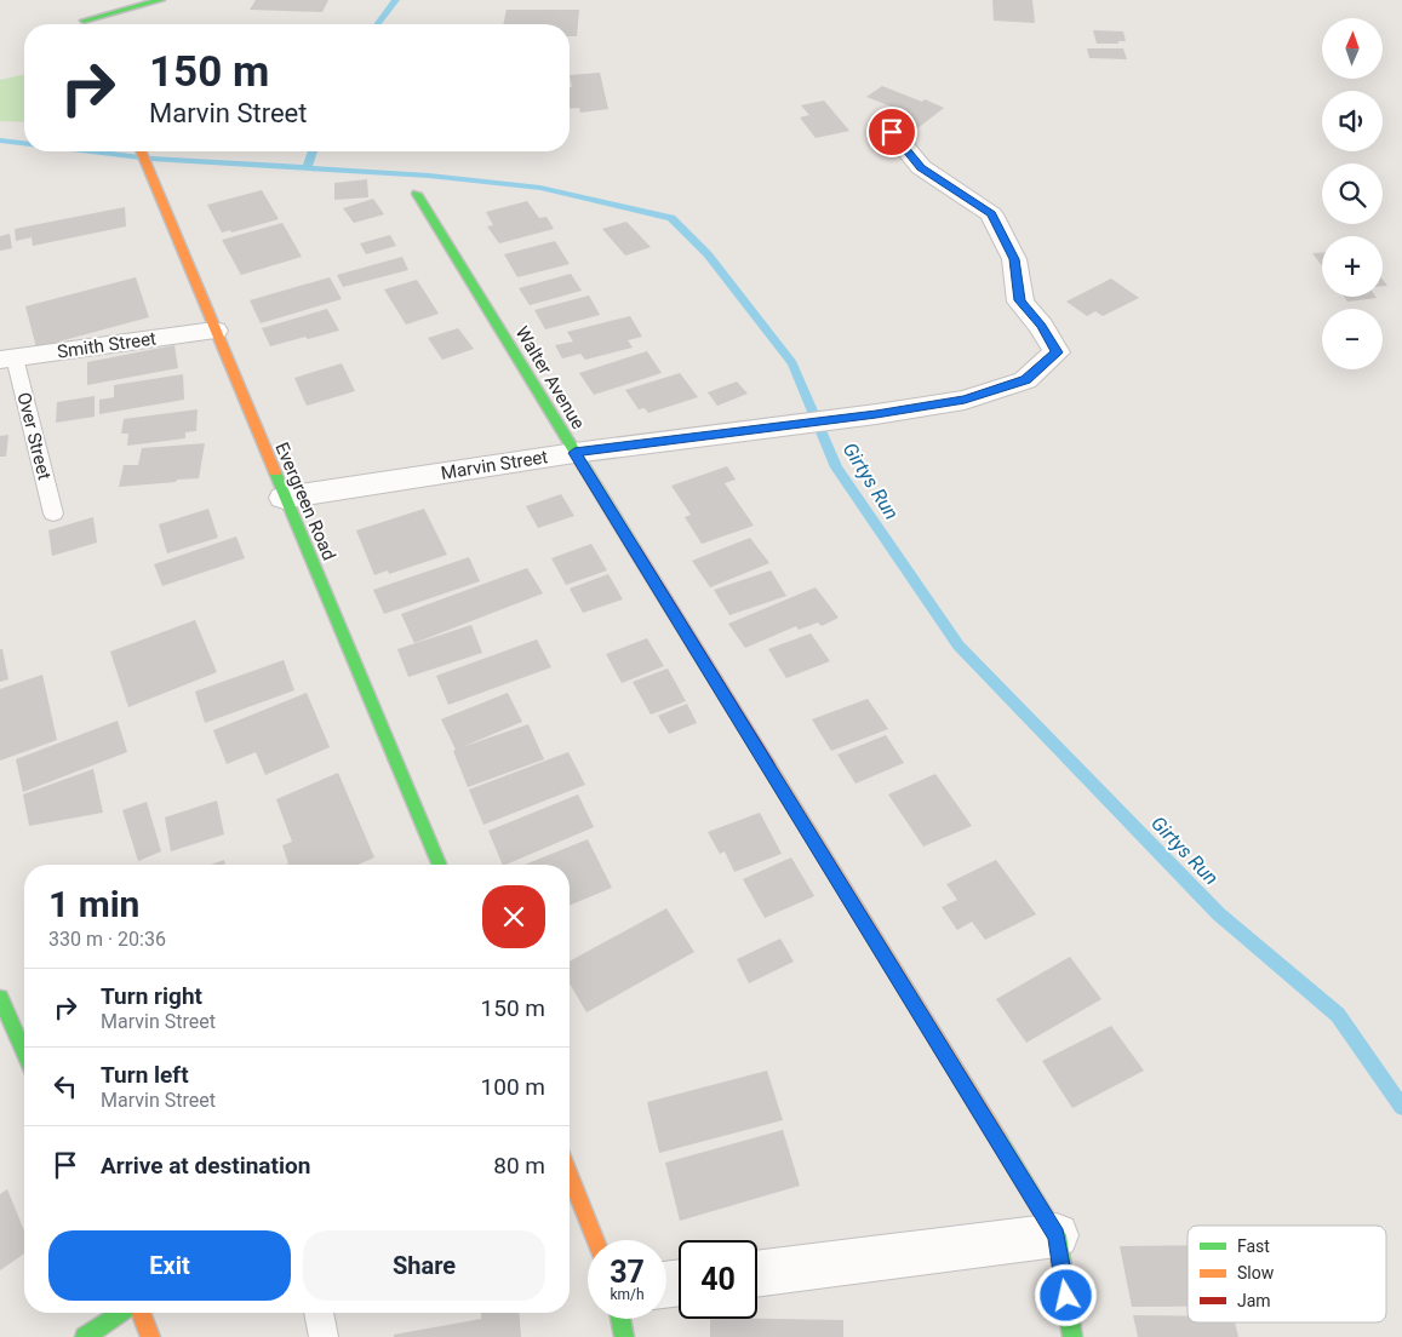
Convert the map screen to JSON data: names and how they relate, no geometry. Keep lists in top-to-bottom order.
{
  "streets": {
    "street": [
      "Smith Street",
      "Walter Avenue",
      "Marvin Street",
      "Evergreen Road"
    ],
    "lane": ["Over Street"]
  },
  "crossings": [
    ["Smith Street", "Over Street"],
    ["Smith Street", "Evergreen Road"],
    ["Walter Avenue", "Marvin Street"],
    ["Marvin Street", "Evergreen Road"]
  ],
  "water": ["Girtys Run"],
  "legend": ["Fast", "Slow", "Jam"],
  "north": "top",
  "page": {
    "map_buttons": ["+", "−"],
    "turn": ["150 m", "Marvin Street"],
    "heading": ["1 min", "330 m · 20:36"],
    "list": [
      {
        "name": "Turn right",
        "note": "Marvin Street",
        "value": "150 m"
      },
      {
        "name": "Turn left",
        "note": "Marvin Street",
        "value": "100 m"
      },
      {
        "name": "Arrive at destination",
        "value": "80 m"
      }
    ],
    "buttons": ["Exit", "Share"],
    "speed": "37 km/h",
    "limit": "40"
  }
}
